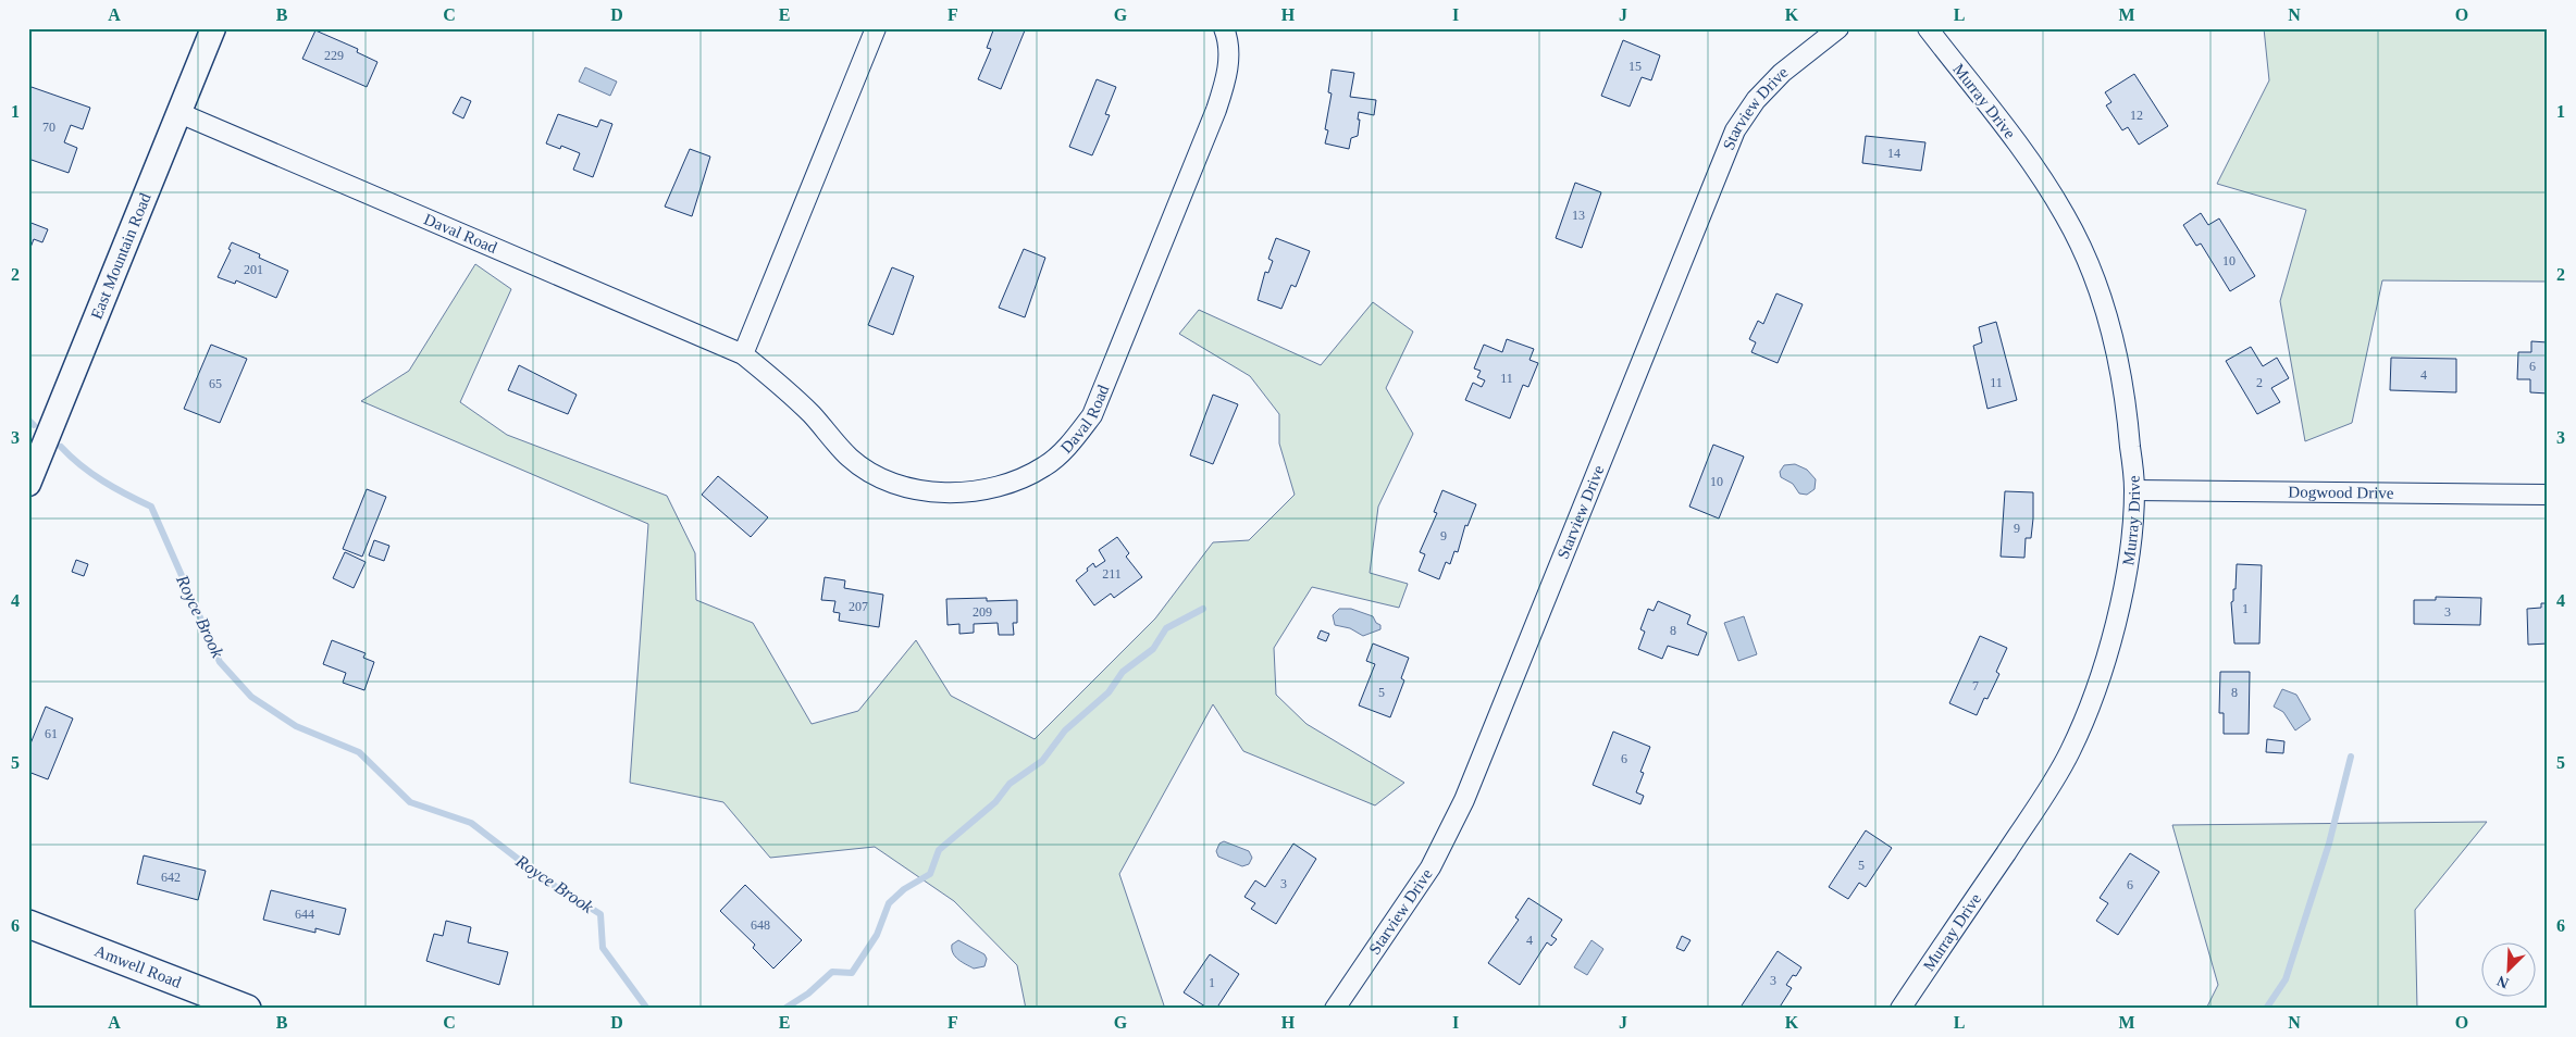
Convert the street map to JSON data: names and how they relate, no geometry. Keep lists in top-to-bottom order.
{
  "streets": {
    "main road": ["Amwell Road"],
    "street": [
      "Murray Drive",
      "Starview Drive",
      "Daval Road",
      "East Mountain Road",
      "Dogwood Drive"
    ]
  },
  "crossings": [
    ["Murray Drive", "Dogwood Drive"],
    ["Daval Road", "East Mountain Road"]
  ],
  "water": ["Royce Brook"],
  "house_numbers": [
    "229",
    "15",
    "12",
    "70",
    "14",
    "13",
    "10",
    "201",
    "6",
    "4",
    "11",
    "11",
    "2",
    "65",
    "10",
    "9",
    "9",
    "211",
    "207",
    "1",
    "209",
    "3",
    "8",
    "7",
    "5",
    "8",
    "61",
    "6",
    "5",
    "642",
    "3",
    "6",
    "644",
    "648",
    "4",
    "3",
    "1"
  ],
  "north": "bottom left",
  "grid": {
    "columns": [
      "A",
      "B",
      "C",
      "D",
      "E",
      "F",
      "G",
      "H",
      "I",
      "J",
      "K",
      "L",
      "M",
      "N",
      "O"
    ],
    "rows": [
      "1",
      "2",
      "3",
      "4",
      "5",
      "6"
    ]
  }
}
